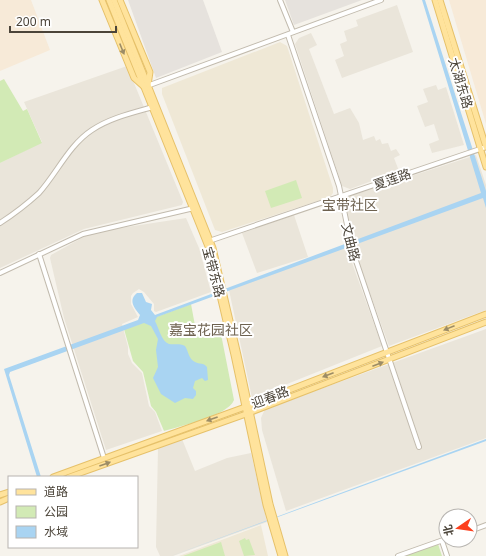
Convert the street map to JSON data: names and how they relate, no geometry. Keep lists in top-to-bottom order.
{
  "streets": {
    "main road": ["太湖东路", "宝带东路", "迎春路"],
    "street": ["夏莲路", "文曲路"]
  },
  "crossings": [
    ["太湖东路", "夏莲路"],
    ["夏莲路", "文曲路"],
    ["夏莲路", "宝带东路"],
    ["文曲路", "迎春路"],
    ["宝带东路", "迎春路"]
  ],
  "districts": ["宝带社区", "嘉宝花园社区"],
  "legend": ["道路", "公园", "水域"],
  "scale_bar": "200 m",
  "north": "left"
}
